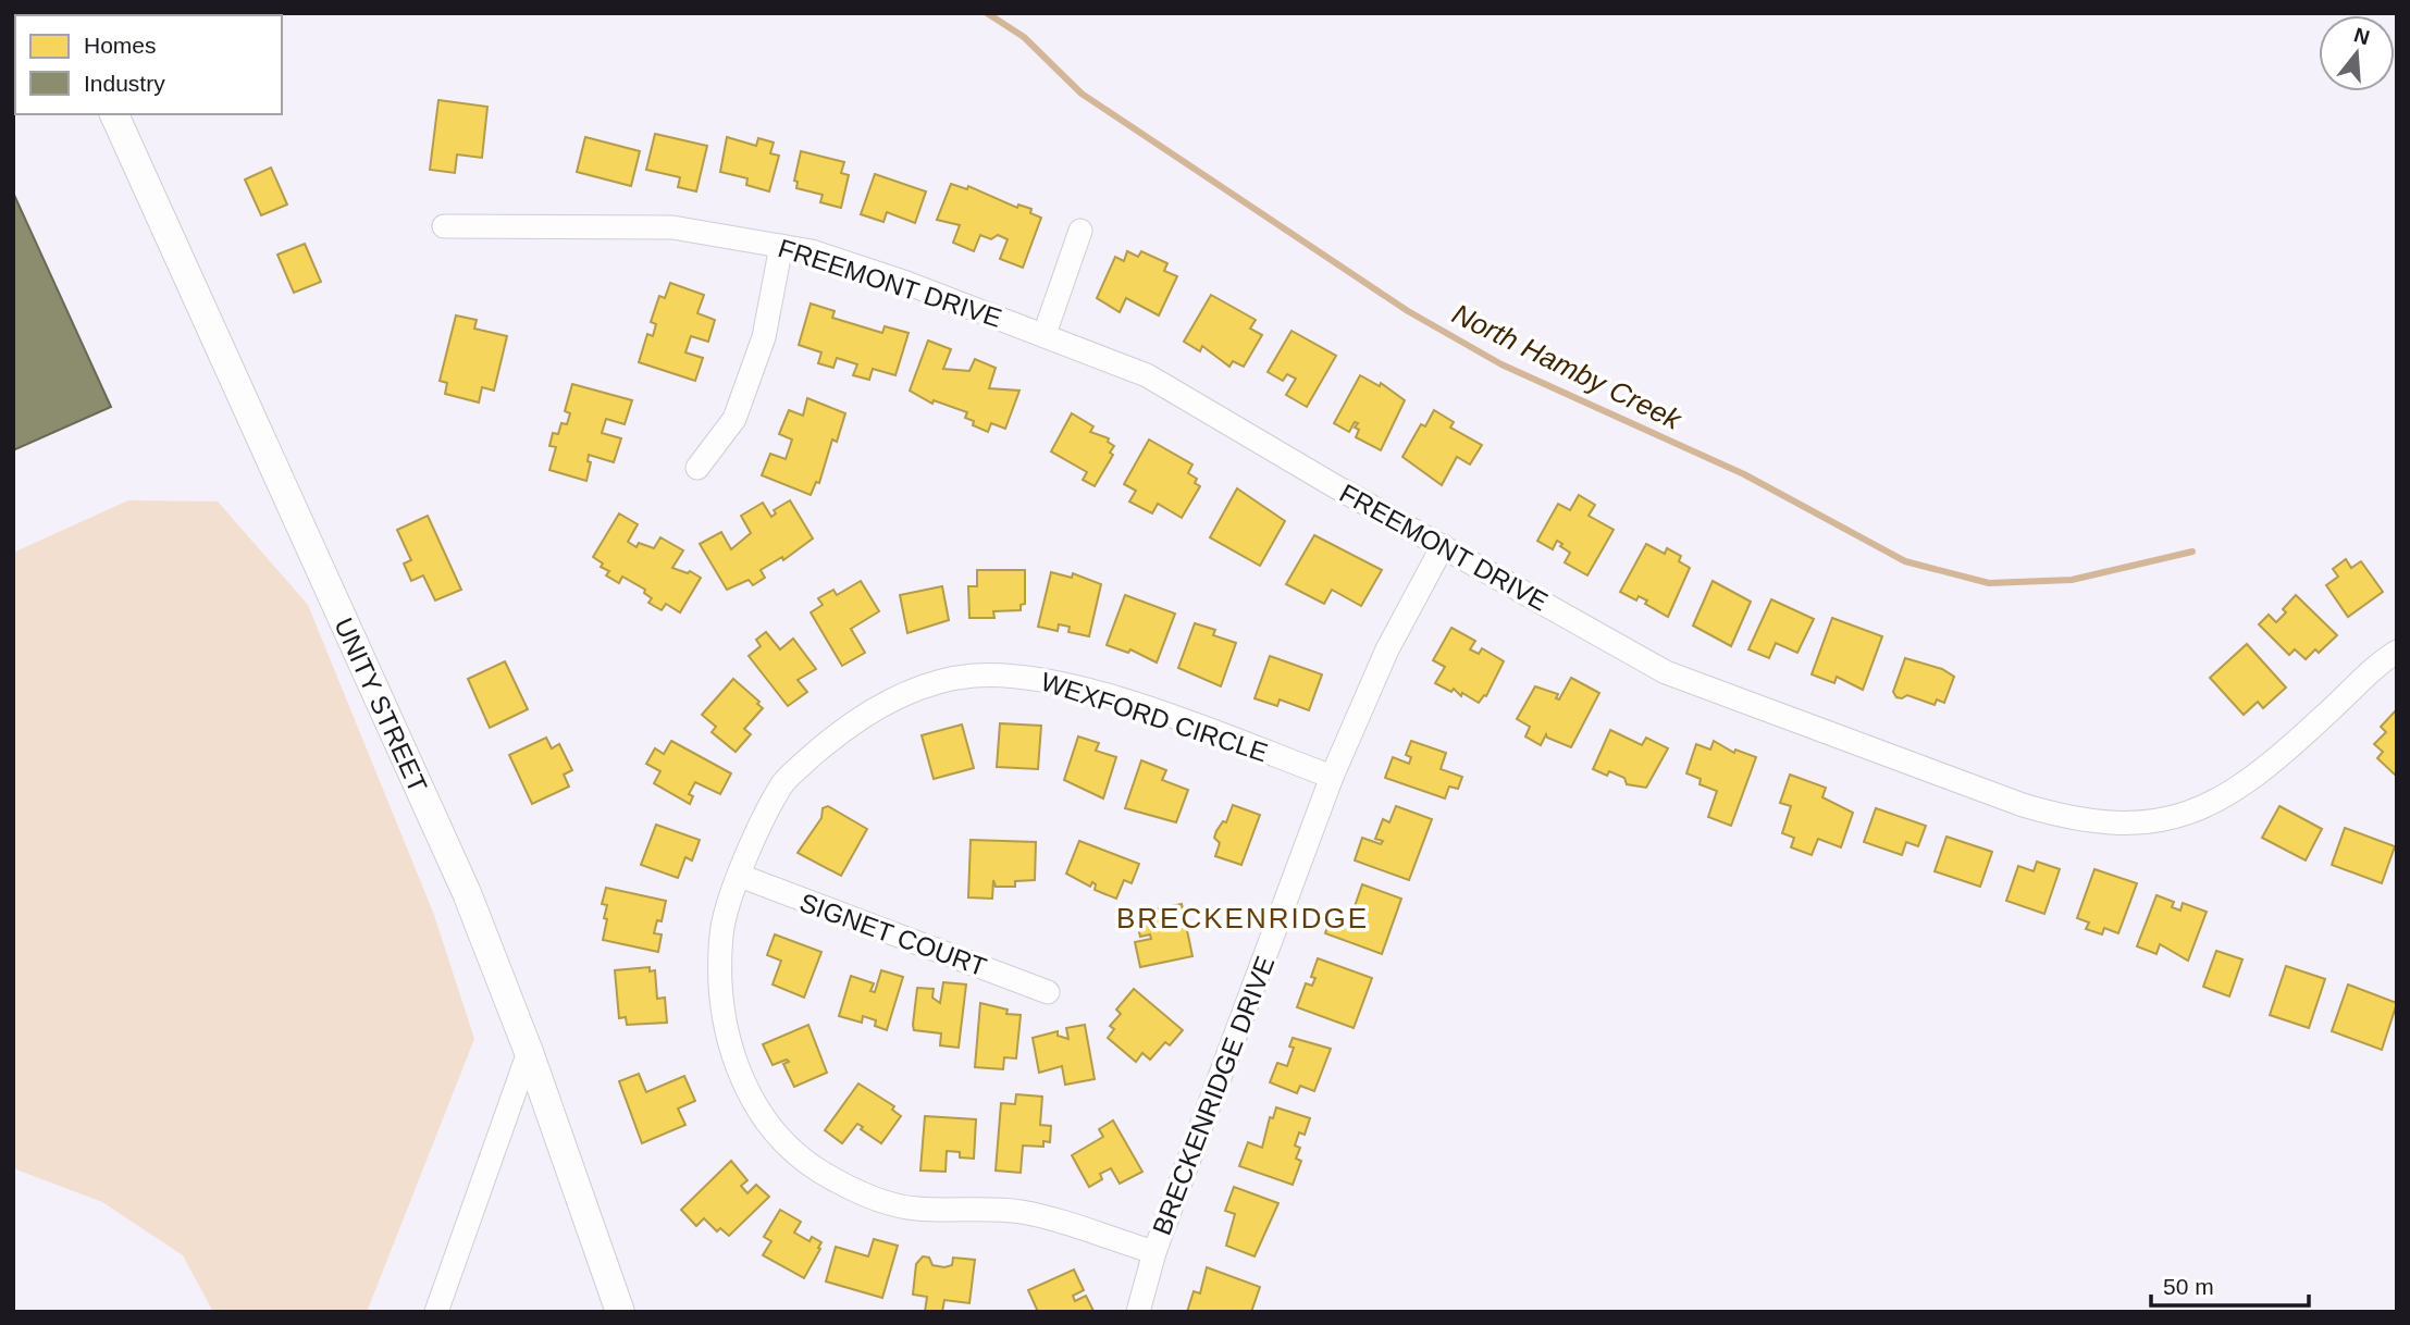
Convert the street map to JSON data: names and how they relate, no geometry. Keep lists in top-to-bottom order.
{
  "streets": {
    "street": [
      "FREEMONT DRIVE",
      "UNITY STREET",
      "WEXFORD CIRCLE",
      "SIGNET COURT",
      "BRECKENRIDGE DRIVE"
    ]
  },
  "crossings": [
    ["FREEMONT DRIVE", "BRECKENRIDGE DRIVE"],
    ["WEXFORD CIRCLE", "SIGNET COURT"],
    ["WEXFORD CIRCLE", "BRECKENRIDGE DRIVE"]
  ],
  "districts": ["BRECKENRIDGE"],
  "water": ["North Hamby Creek"],
  "legend": ["Homes", "Industry"],
  "scale_bar": "50 m",
  "north": "top"
}
